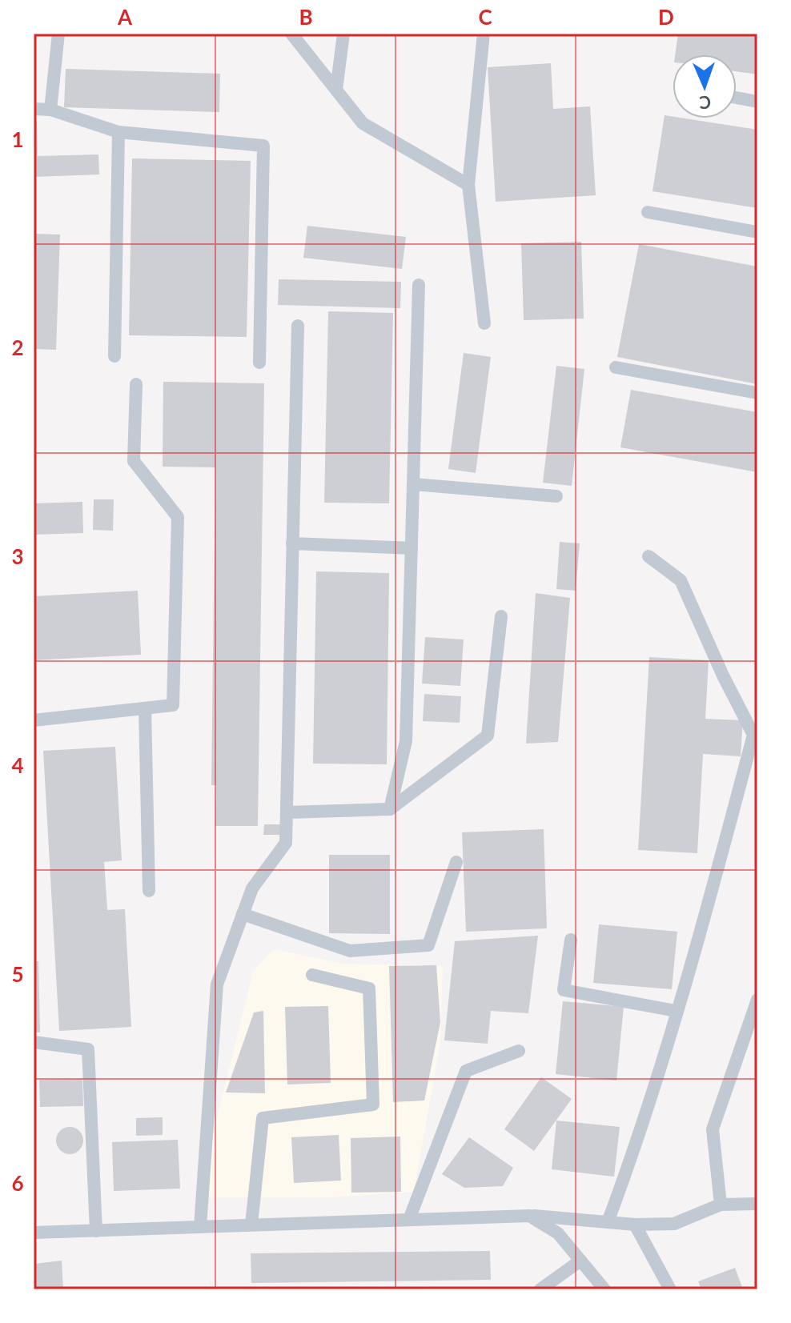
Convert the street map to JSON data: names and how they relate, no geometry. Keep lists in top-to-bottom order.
{
  "north": "bottom",
  "grid": {
    "columns": [
      "A",
      "B",
      "C",
      "D"
    ],
    "rows": [
      "1",
      "2",
      "3",
      "4",
      "5",
      "6"
    ]
  }
}
